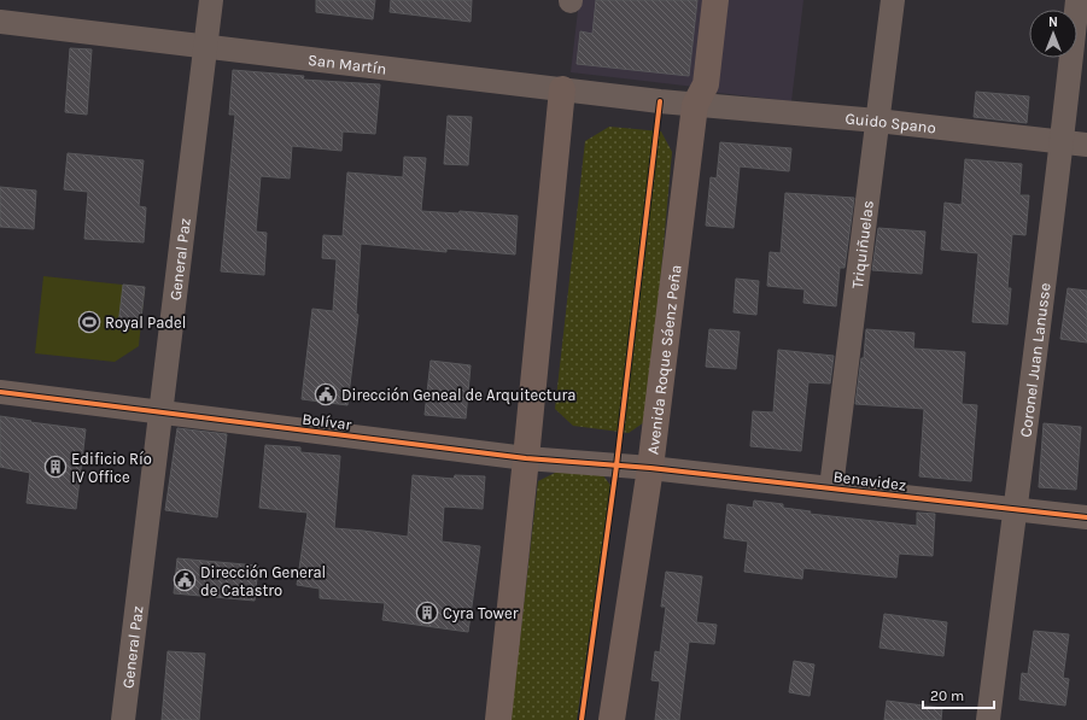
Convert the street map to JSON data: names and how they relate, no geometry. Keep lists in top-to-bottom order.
{
  "streets": {
    "main road": ["Avenida Roque Sáenz Peña"],
    "street": [
      "San Martín",
      "Guido Spano",
      "Triquiñuelas",
      "General Paz",
      "Coronel Juan Lanusse",
      "Bolívar",
      "Benavidez"
    ]
  },
  "crossings": [
    ["San Martín", "Guido Spano"],
    ["San Martín", "General Paz"],
    ["San Martín", "Avenida Roque Sáenz Peña"],
    ["Guido Spano", "Triquiñuelas"],
    ["Guido Spano", "Avenida Roque Sáenz Peña"],
    ["Guido Spano", "Coronel Juan Lanusse"],
    ["Triquiñuelas", "Benavidez"],
    ["General Paz", "Bolívar"],
    ["Avenida Roque Sáenz Peña", "Bolívar"],
    ["Avenida Roque Sáenz Peña", "Benavidez"],
    ["Coronel Juan Lanusse", "Benavidez"],
    ["Bolívar", "Benavidez"]
  ],
  "places": {
    "sports": ["Royal Padel"],
    "public building": ["Dirección Geneal de Arquitectura", "Dirección General de Catastro"],
    "building": ["Edificio Río IV Office", "Cyra Tower"]
  },
  "scale_bar": "20 m",
  "north": "top"
}
